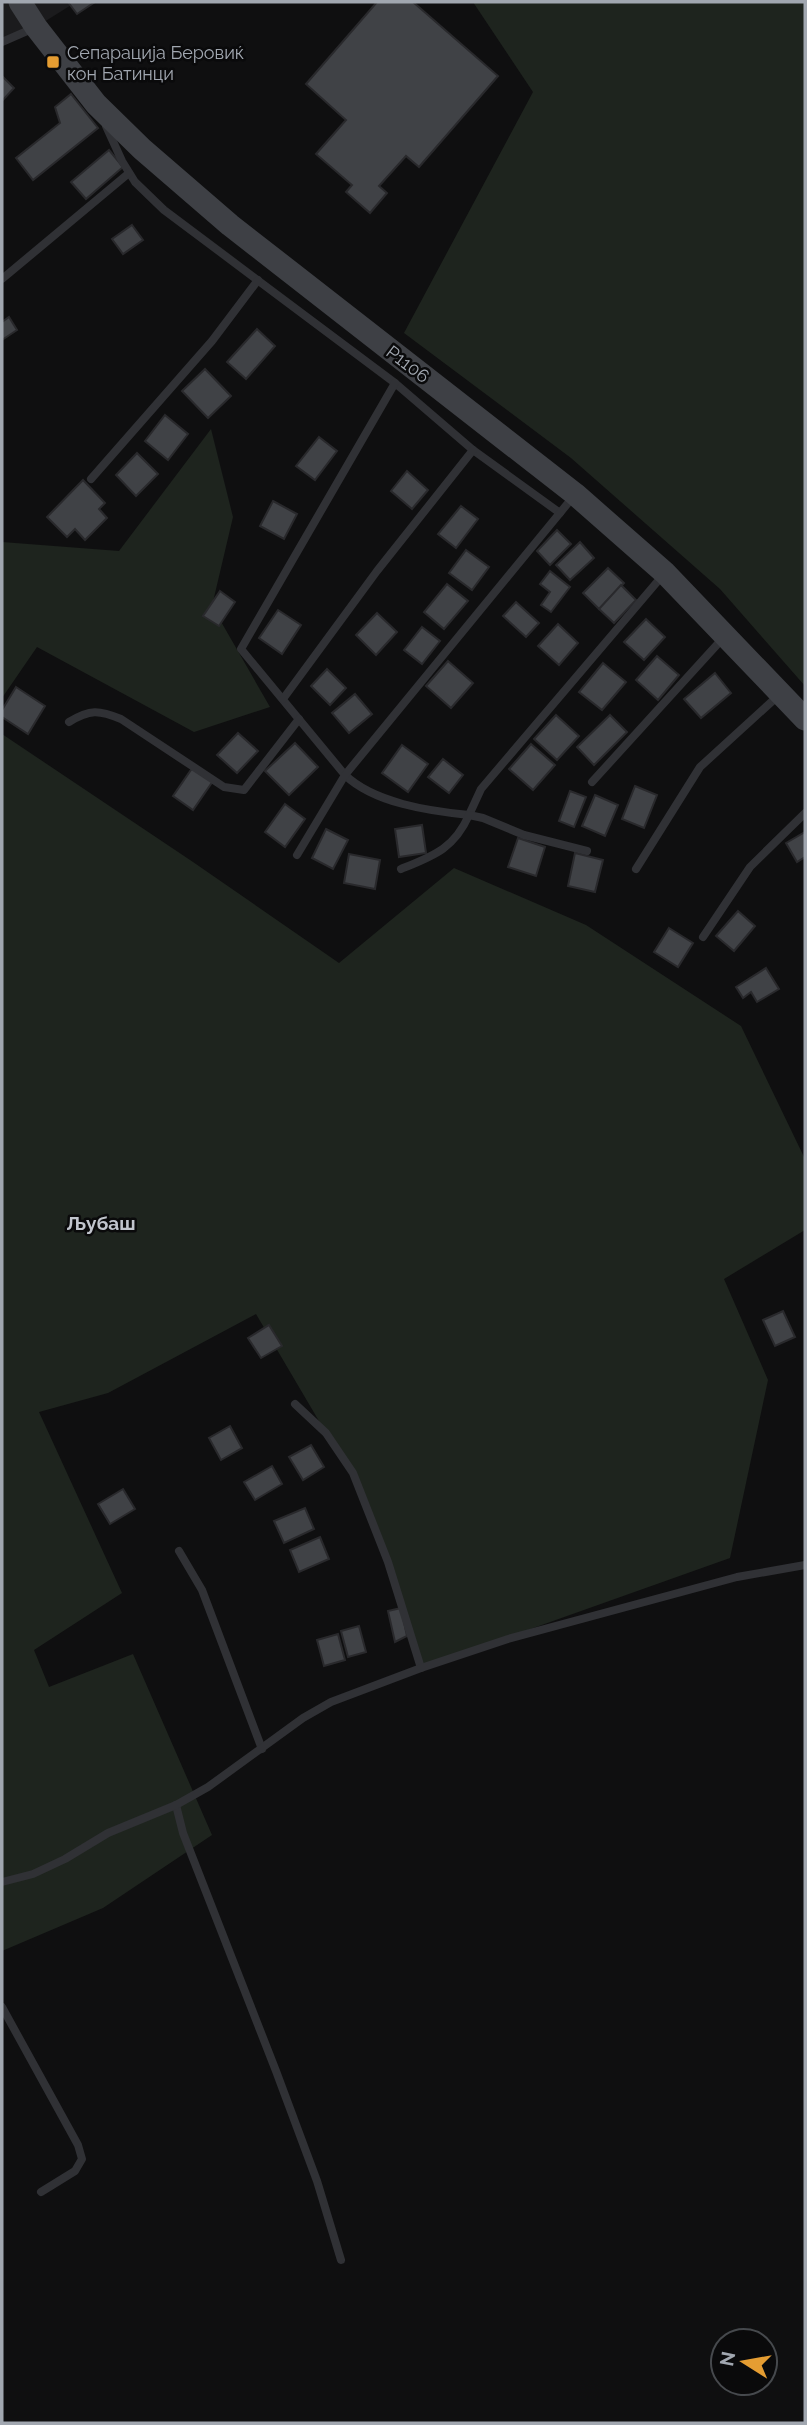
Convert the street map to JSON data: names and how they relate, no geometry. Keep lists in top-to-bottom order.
{
  "streets": {
    "main road": ["P1106"]
  },
  "districts": ["Љубаш"],
  "places": {
    "transit": ["Сепарација Беровиќ кон Батинци"]
  },
  "north": "left"
}
